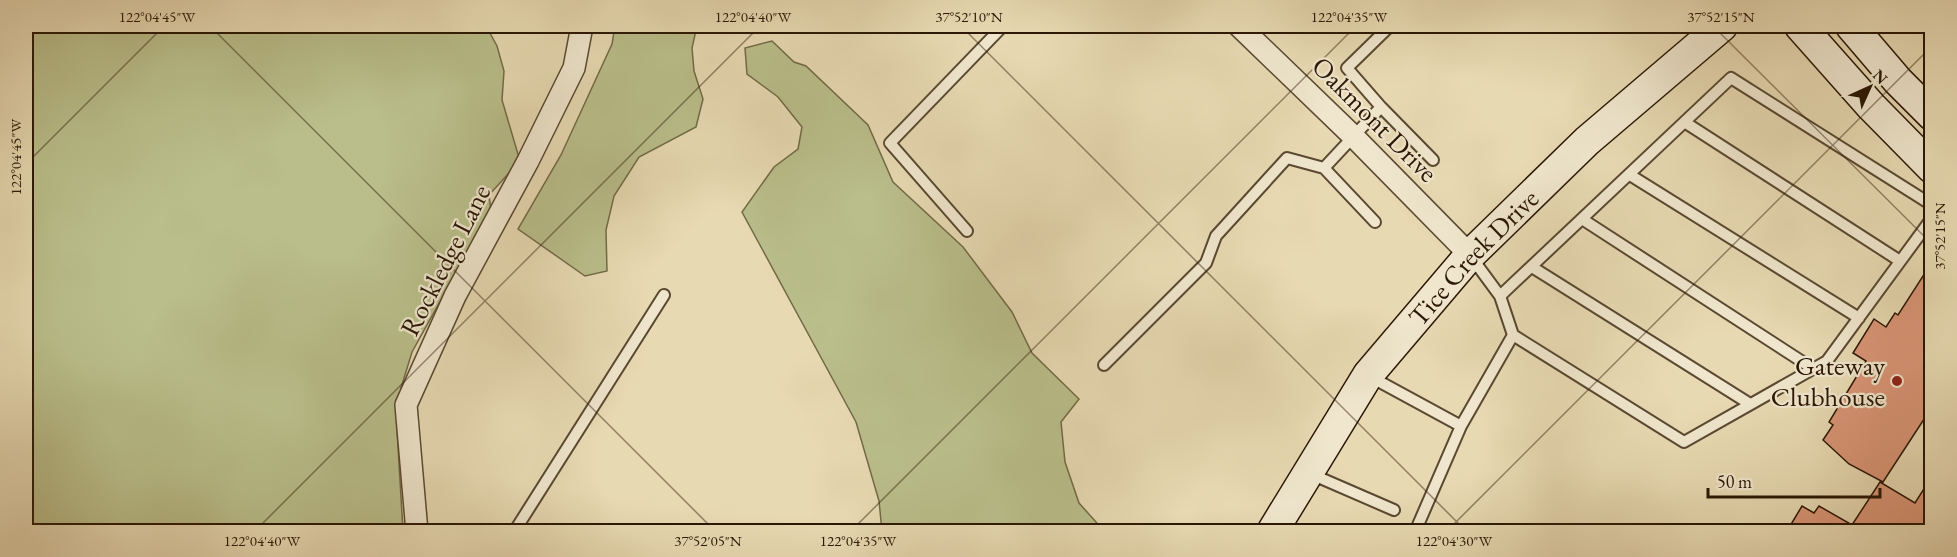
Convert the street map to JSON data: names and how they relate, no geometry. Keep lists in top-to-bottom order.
{
  "streets": {
    "street": ["Oakmont Drive", "Tice Creek Drive", "Rockledge Lane"]
  },
  "crossings": [
    ["Oakmont Drive", "Tice Creek Drive"]
  ],
  "places": ["Gateway Clubhouse"],
  "scale_bar": "50 m",
  "north": "top right",
  "coordinates": [
    "122°04'45\"W",
    "122°04'40\"W",
    "37°52'10\"N",
    "122°04'35\"W",
    "37°52'15\"N",
    "37°52'05\"N",
    "122°04'30\"W"
  ]
}
